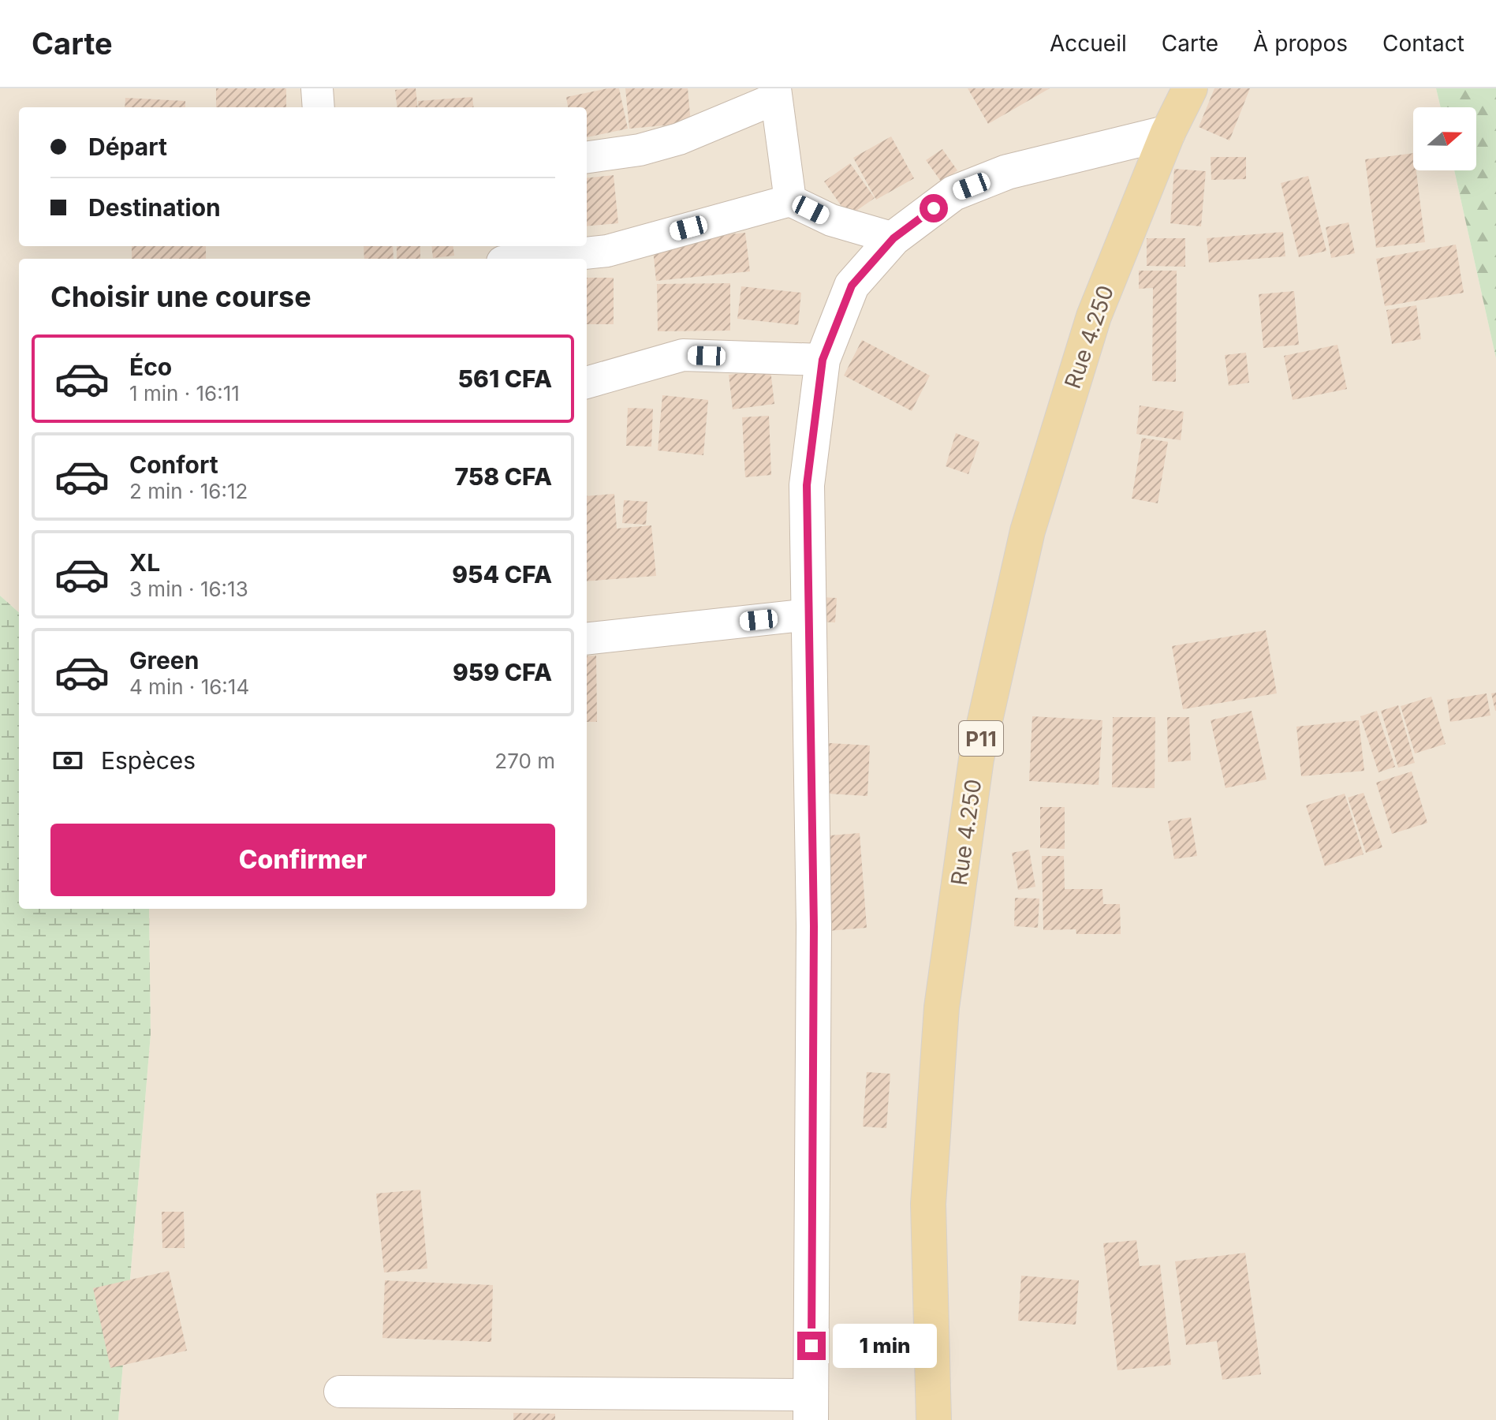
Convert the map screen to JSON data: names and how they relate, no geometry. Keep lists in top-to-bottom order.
{
  "streets": {
    "main road": ["Rue 4.250", "P11"]
  },
  "north": "right",
  "page": {
    "header": "Carte",
    "nav": [
      "Accueil",
      "Carte",
      "À propos",
      "Contact"
    ],
    "banner": ["Départ", "Destination"],
    "heading": "Choisir une course",
    "list": [
      {
        "name": "Éco",
        "note": "1 min · 16:11",
        "value": "561 CFA"
      },
      {
        "name": "Confort",
        "note": "2 min · 16:12",
        "value": "758 CFA"
      },
      {
        "name": "XL",
        "note": "3 min · 16:13",
        "value": "954 CFA"
      },
      {
        "name": "Green",
        "note": "4 min · 16:14",
        "value": "959 CFA"
      }
    ],
    "pay": ["Espèces", "270 m"],
    "buttons": "Confirmer",
    "bubble": "1 min"
  }
}
